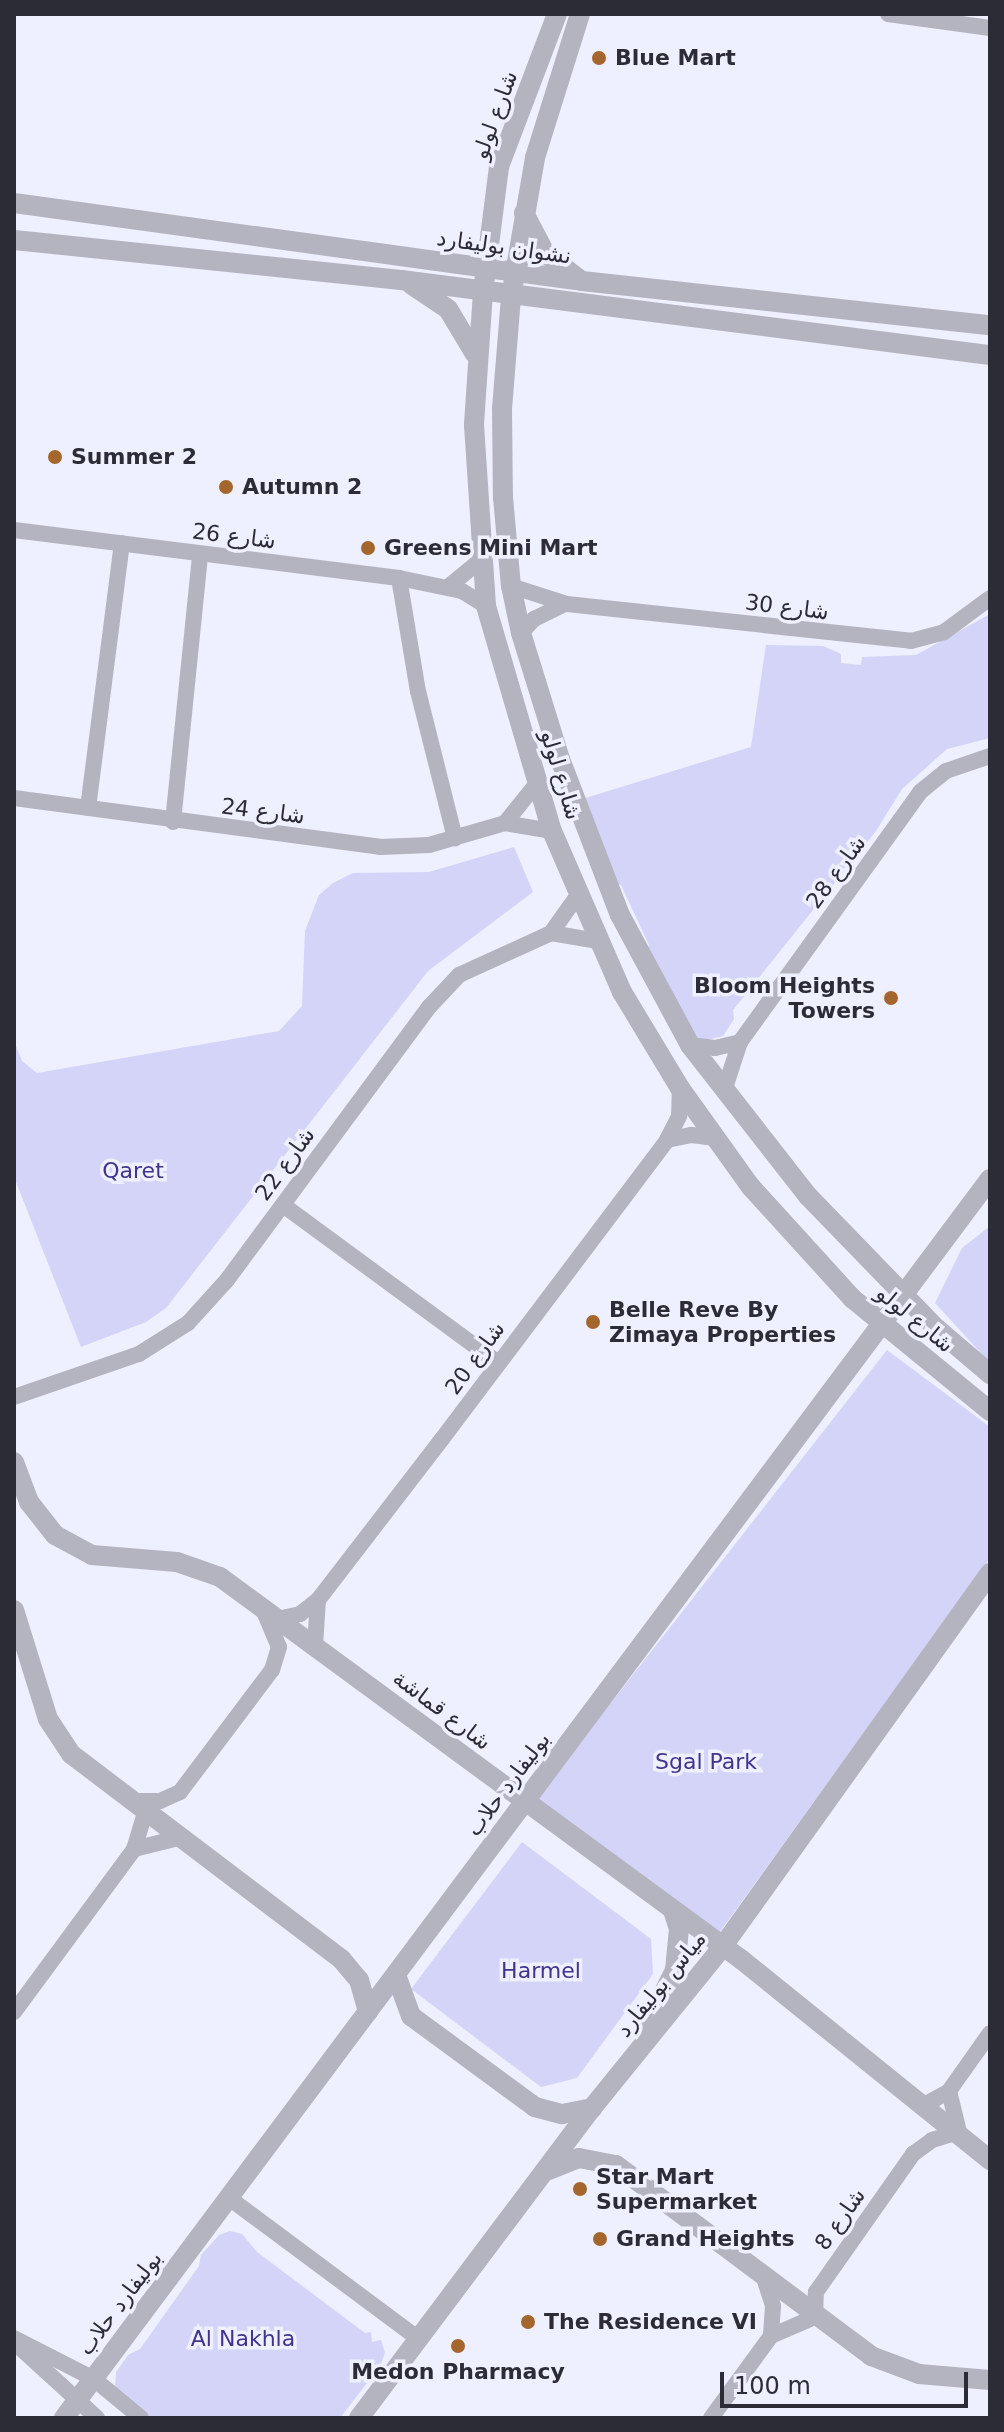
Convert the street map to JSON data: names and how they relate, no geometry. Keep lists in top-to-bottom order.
{
  "streets": {
    "street": [
      "شارع لولو",
      "نشوان بوليفارد",
      "شارع 26",
      "شارع 30",
      "شارع 24",
      "شارع 28",
      "شارع 22",
      "شارع 20",
      "شارع قماشة",
      "بوليفارد حلاب",
      "مياس بوليفارد",
      "شارع 8"
    ]
  },
  "crossings": [
    ["شارع لولو", "نشوان بوليفارد"],
    ["شارع لولو", "شارع 26"],
    ["شارع لولو", "شارع 30"],
    ["شارع لولو", "شارع 24"],
    ["شارع لولو", "شارع 28"],
    ["شارع لولو", "شارع 20"],
    ["شارع لولو", "بوليفارد حلاب"],
    ["شارع 20", "شارع قماشة"],
    ["شارع قماشة", "بوليفارد حلاب"],
    ["شارع قماشة", "مياس بوليفارد"],
    ["شارع قماشة", "شارع 8"],
    ["بوليفارد حلاب", "مياس بوليفارد"]
  ],
  "parks": [
    "Qaret",
    "Sgal Park",
    "Harmel",
    "Al Nakhla"
  ],
  "places": [
    "Blue Mart",
    "Summer 2",
    "Autumn 2",
    "Greens Mini Mart",
    "Bloom Heights Towers",
    "Belle Reve By Zimaya Properties",
    "Star Mart Supermarket",
    "Grand Heights",
    "The Residence VI",
    "Medon Pharmacy"
  ],
  "scale_bar": "100 m"
}
